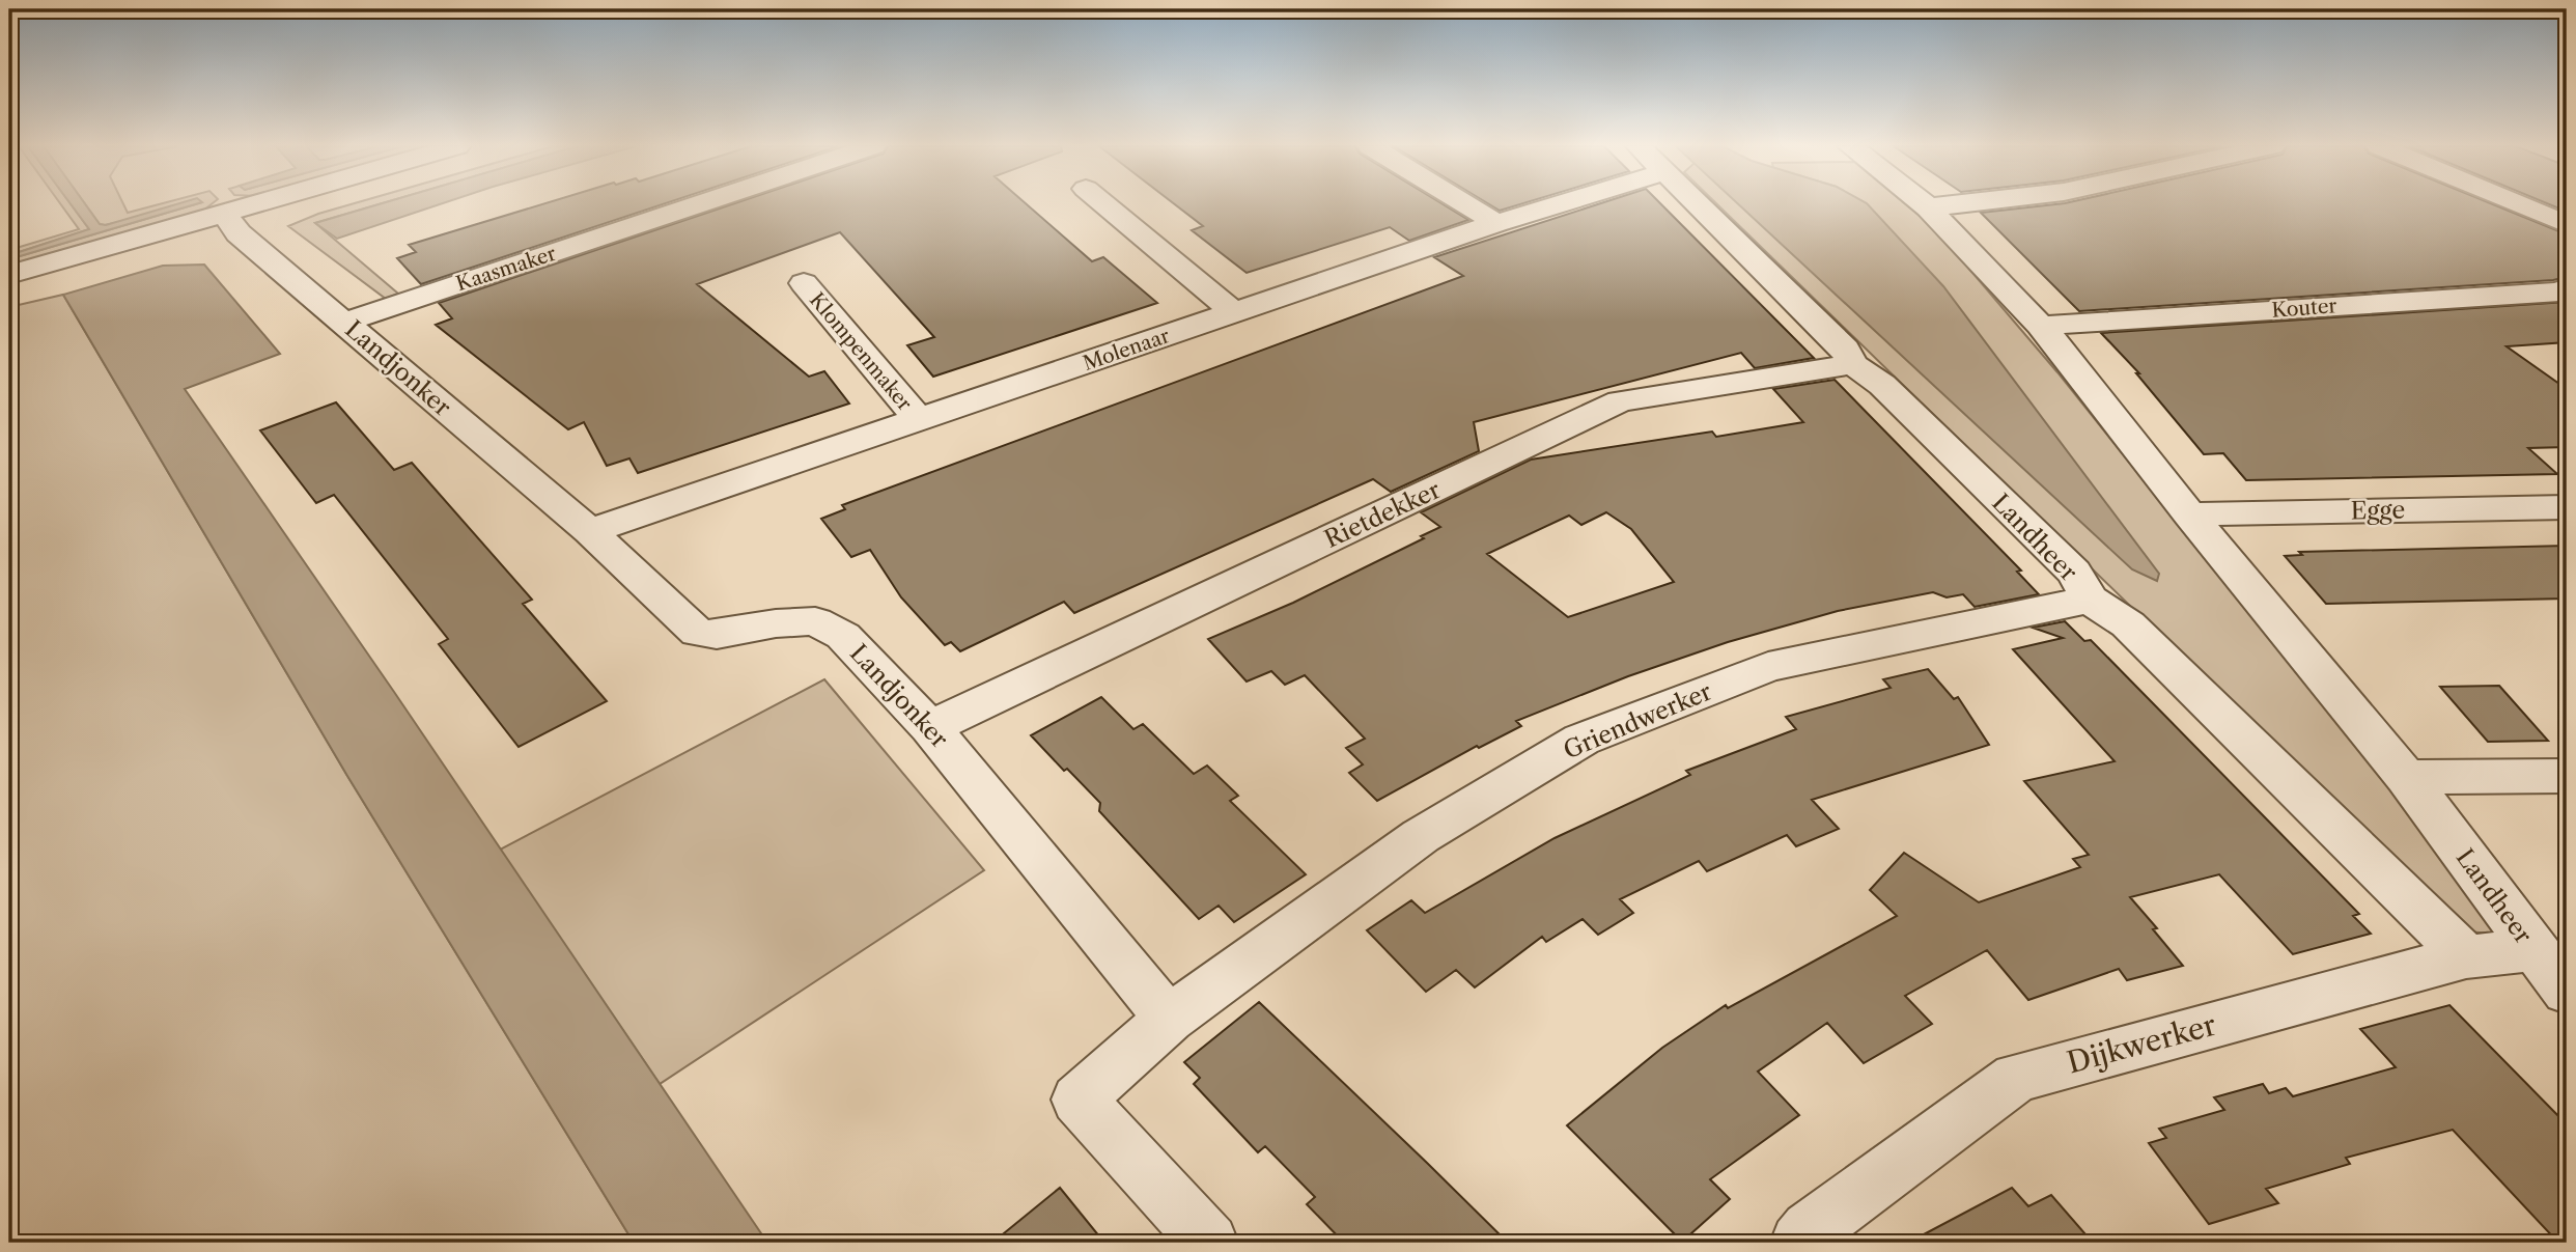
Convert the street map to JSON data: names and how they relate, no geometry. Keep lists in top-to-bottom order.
{
  "streets": {
    "street": [
      "Kaasmaker",
      "Kouter",
      "Molenaar",
      "Klompenmaker",
      "Landjonker",
      "Egge",
      "Rietdekker",
      "Landheer",
      "Griendwerker",
      "Dijkwerker"
    ]
  },
  "crossings": [
    ["Kaasmaker", "Landjonker"],
    ["Kouter", "Landheer"],
    ["Molenaar", "Klompenmaker"],
    ["Molenaar", "Landjonker"],
    ["Landjonker", "Rietdekker"],
    ["Landjonker", "Griendwerker"],
    ["Egge", "Landheer"],
    ["Rietdekker", "Landheer"],
    ["Landheer", "Griendwerker"],
    ["Landheer", "Dijkwerker"]
  ]
}
